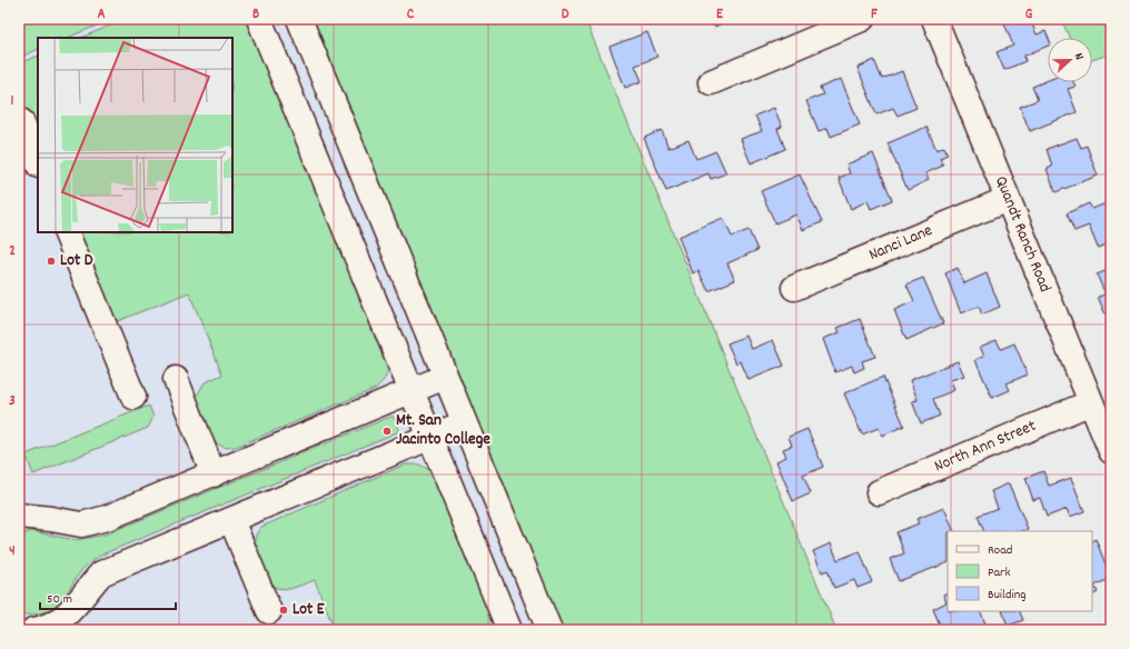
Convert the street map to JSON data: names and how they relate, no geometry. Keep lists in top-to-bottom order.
{
  "streets": {
    "street": ["Quandt Ranch Road", "Nanci Lane", "North Ann Street"]
  },
  "crossings": [
    ["Quandt Ranch Road", "Nanci Lane"],
    ["Quandt Ranch Road", "North Ann Street"]
  ],
  "places": ["Lot D", "Mt. San Jacinto College", "Lot E"],
  "legend": ["Road", "Park", "Building"],
  "scale_bar": "50 m",
  "north": "right",
  "grid": {
    "columns": [
      "A",
      "B",
      "C",
      "D",
      "E",
      "F",
      "G"
    ],
    "rows": [
      "1",
      "2",
      "3",
      "4"
    ]
  }
}
